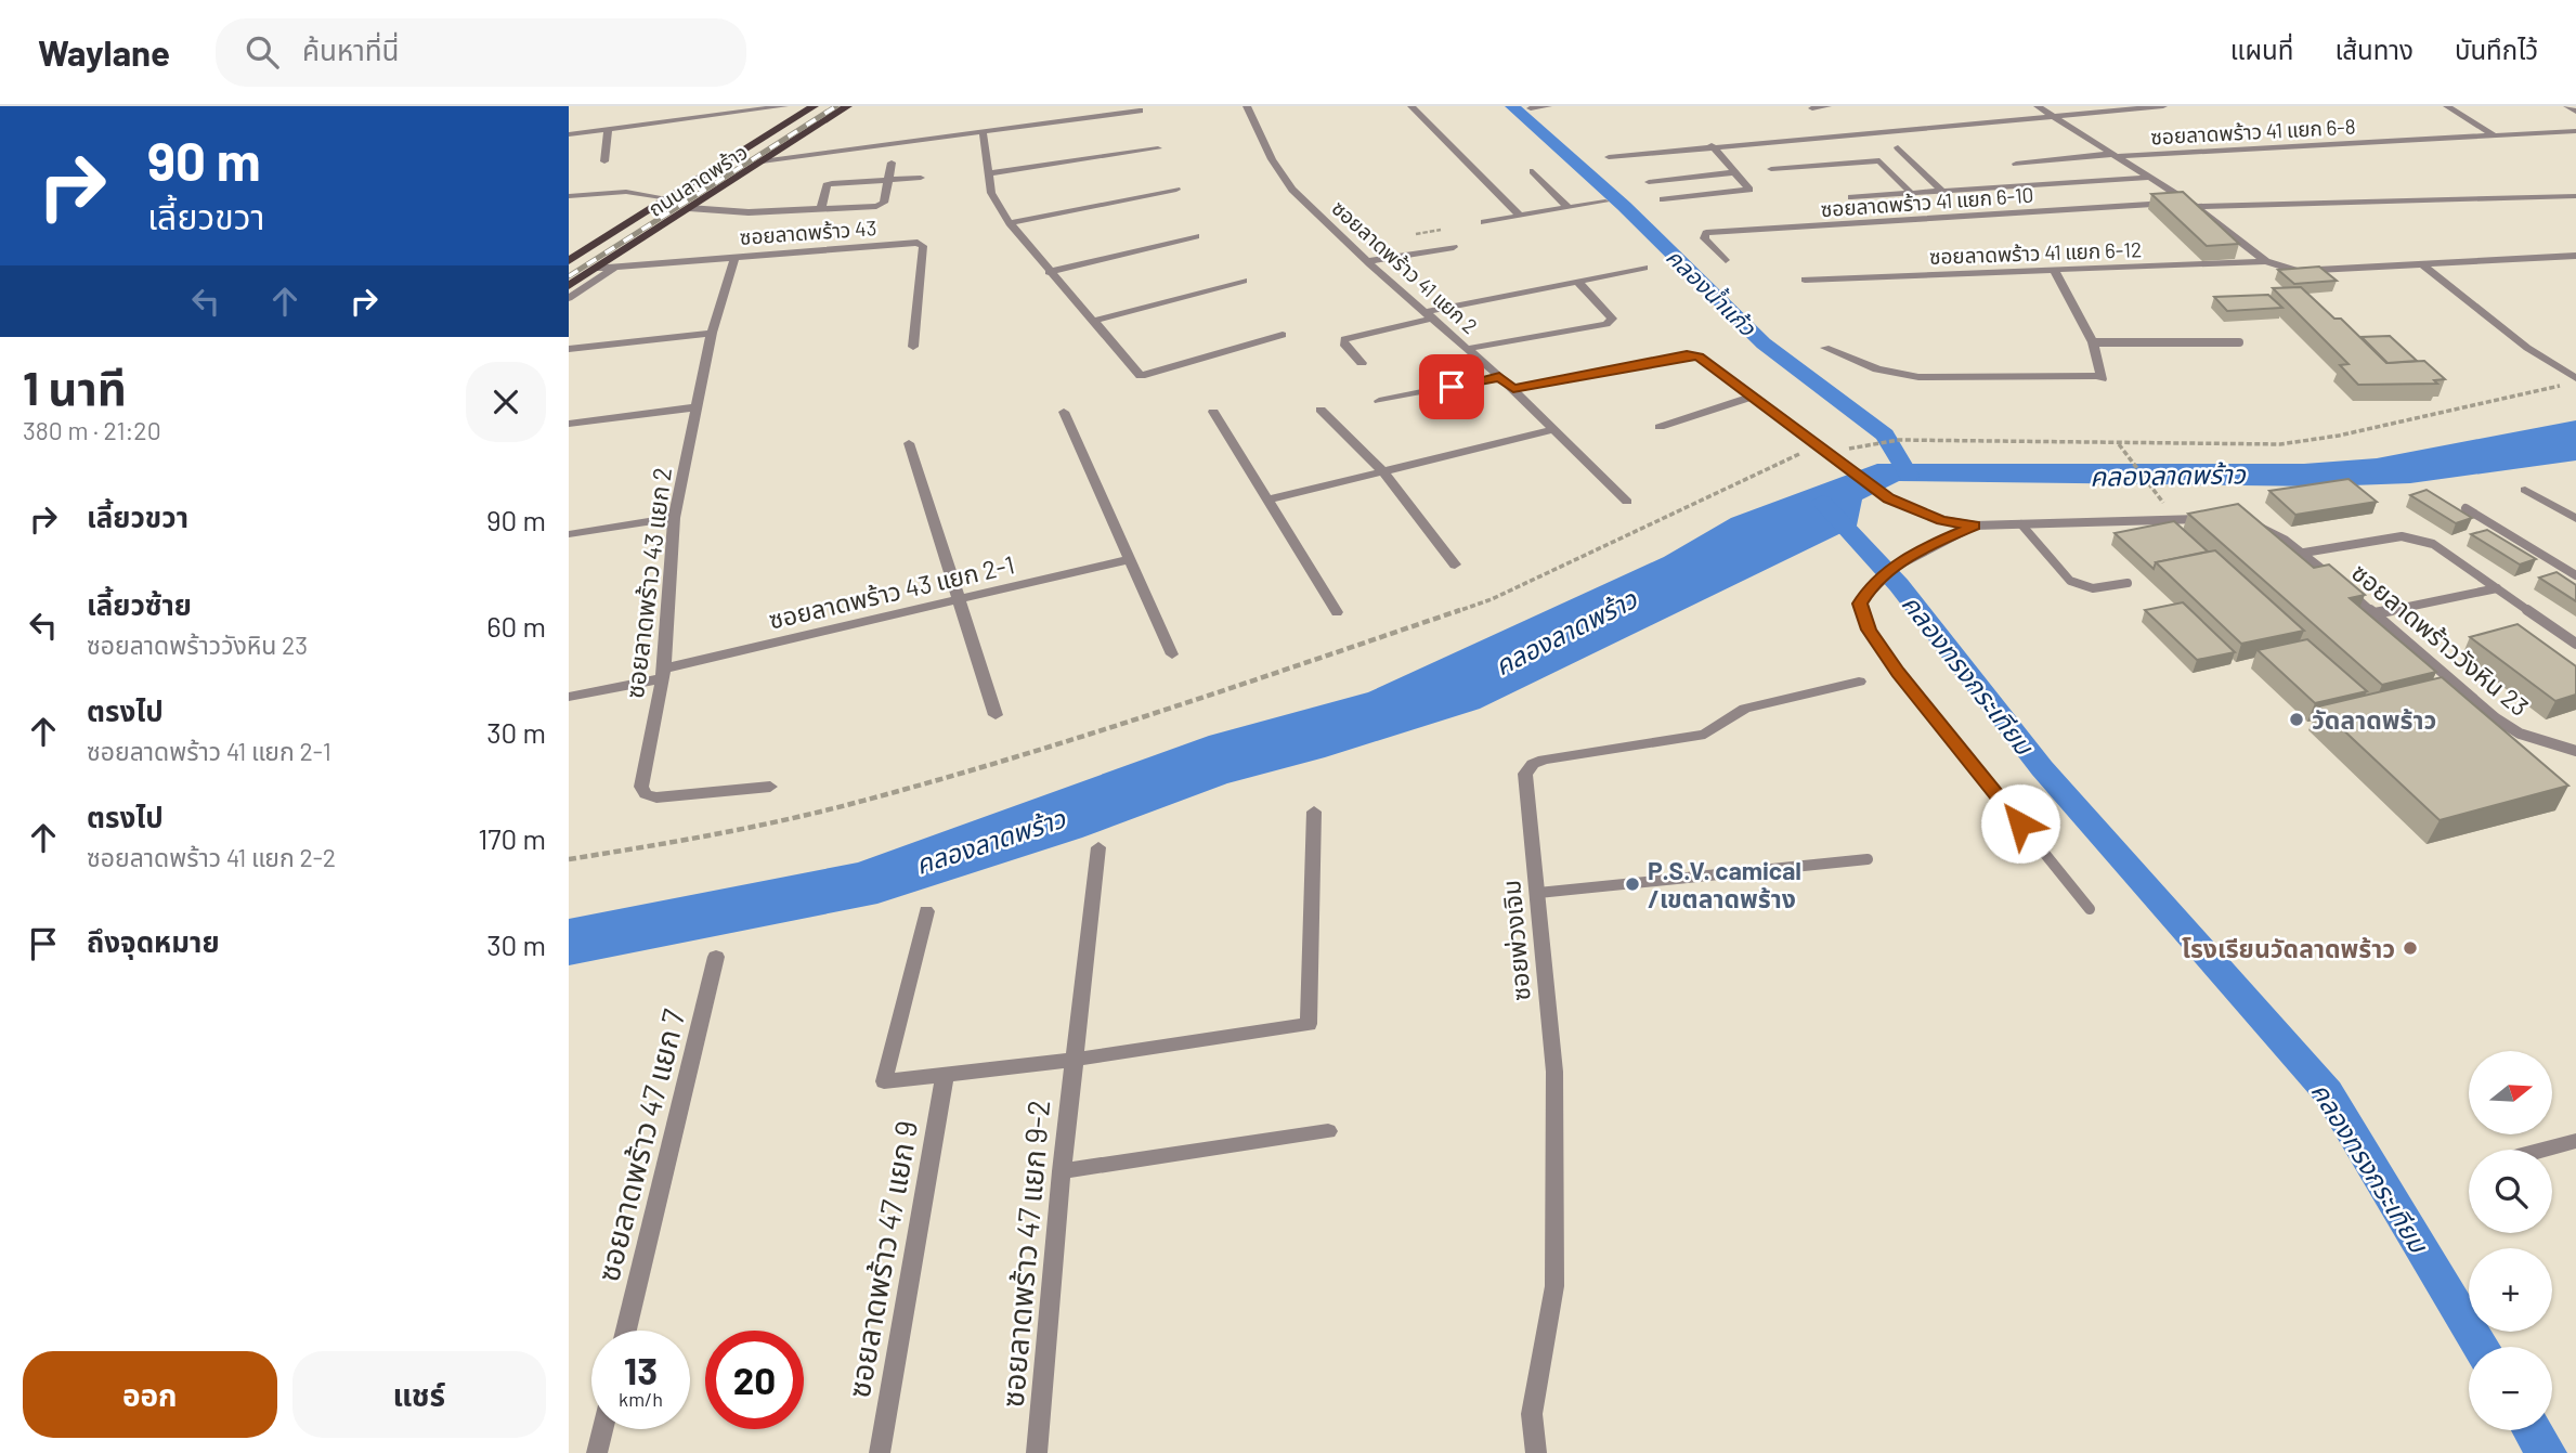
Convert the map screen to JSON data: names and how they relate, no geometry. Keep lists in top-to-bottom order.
{
  "streets": {
    "main road": ["ถนนลาดพร้าว"],
    "street": [
      "ซอยลาดพร้าว 41 แยก 6-8",
      "ซอยลาดพร้าว 41 แยก 6-10",
      "ซอยลาดพร้าว 43",
      "ซอยลาดพร้าว 41 แยก 6-12",
      "ซอยลาดพร้าว 41 แยก 2",
      "ซอยลาดพร้าว 43 แยก 2",
      "ซอยลาดพร้าว 43 แยก 2-1",
      "ซอยพ่วงเจิม",
      "ซอยลาดพร้าว 47 แยก 7",
      "ซอยลาดพร้าว 47 แยก 9-2",
      "ซอยลาดพร้าว 47 แยก 9"
    ],
    "lane": ["ซอยลาดพร้าววังหิน 23"]
  },
  "crossings": [
    ["ถนนลาดพร้าว", "ซอยลาดพร้าว 43"],
    ["ซอยลาดพร้าว 43", "ซอยลาดพร้าว 43 แยก 2"],
    ["ซอยลาดพร้าว 43 แยก 2", "ซอยลาดพร้าว 43 แยก 2-1"]
  ],
  "water": ["คลองน้ำแก้ว", "คลองลาดพร้าว", "คลองทรงกระเทียม"],
  "places": ["วัดลาดพร้าว", "P.S.V. camical /เขตลาดพร้าง", "โรงเรียนวัดลาดพร้าว"],
  "north": "right",
  "page": {
    "header": "Waylane",
    "search": "ค้นหาที่นี่",
    "nav": ["แผนที่", "เส้นทาง", "บันทึกไว้"],
    "turn": ["90 m", "เลี้ยวขวา"],
    "heading": ["1 นาที", "380 m · 21:20"],
    "list": [
      {
        "name": "เลี้ยวขวา",
        "value": "90 m"
      },
      {
        "name": "เลี้ยวซ้าย",
        "note": "ซอยลาดพร้าววังหิน 23",
        "value": "60 m"
      },
      {
        "name": "ตรงไป",
        "note": "ซอยลาดพร้าว 41 แยก 2-1",
        "value": "30 m"
      },
      {
        "name": "ตรงไป",
        "note": "ซอยลาดพร้าว 41 แยก 2-2",
        "value": "170 m"
      },
      {
        "name": "ถึงจุดหมาย",
        "value": "30 m"
      }
    ],
    "map_buttons": ["+", "−"],
    "speed": "13 km/h",
    "limit": "20",
    "buttons": ["ออก", "แชร์"]
  }
}
